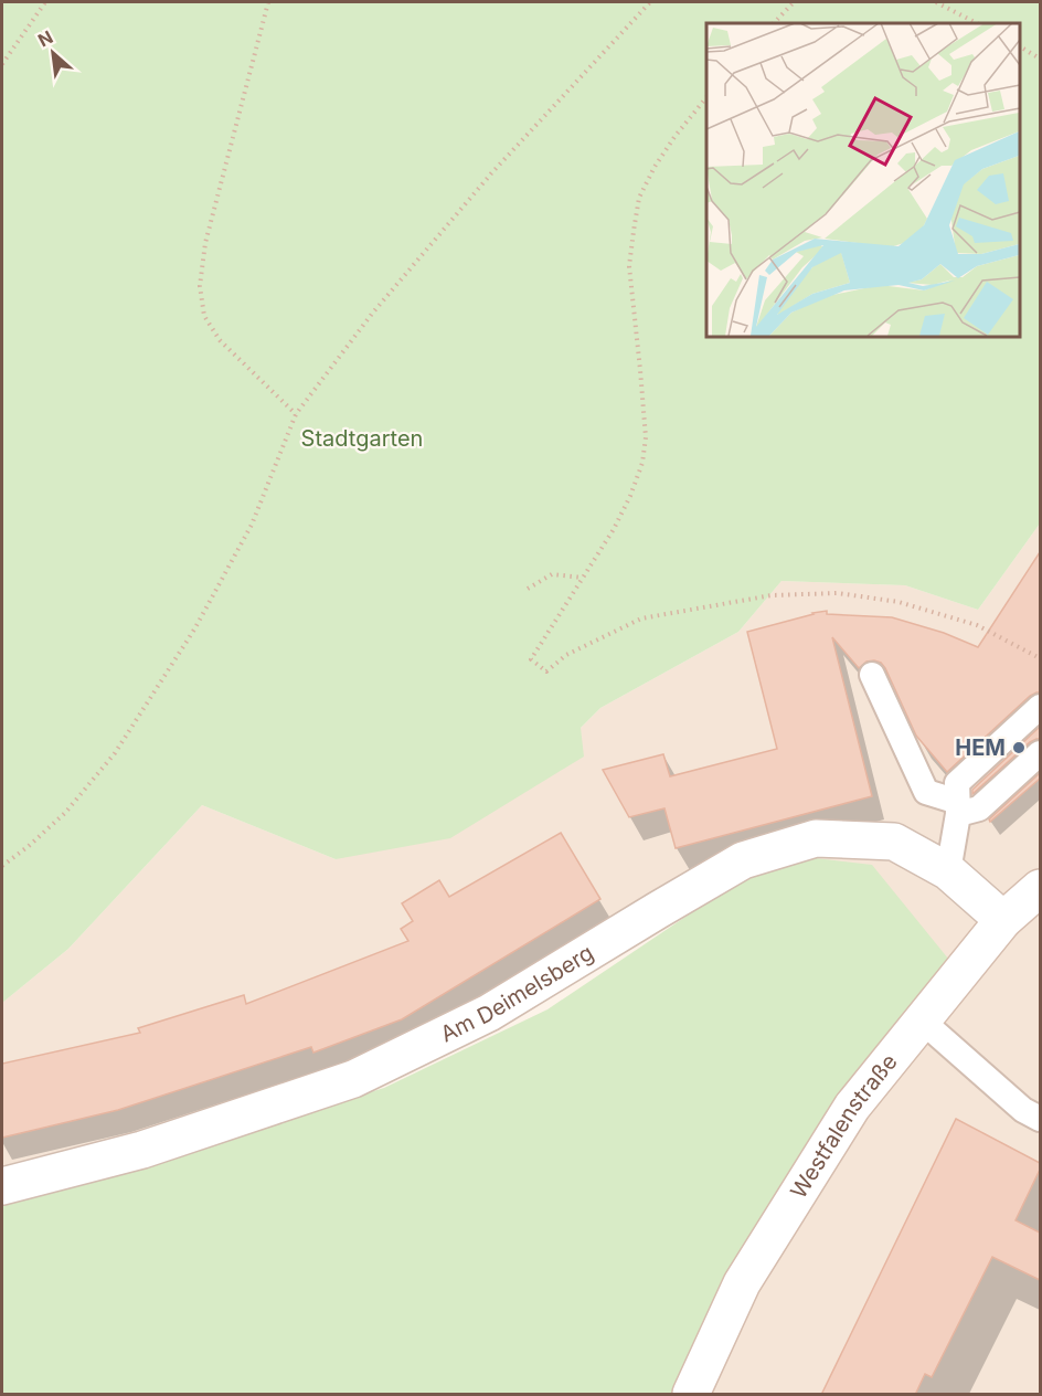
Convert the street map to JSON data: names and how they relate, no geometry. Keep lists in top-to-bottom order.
{
  "streets": {
    "street": ["Am Deimelsberg", "Westfalenstraße"]
  },
  "crossings": [
    ["Am Deimelsberg", "Westfalenstraße"]
  ],
  "parks": ["Stadtgarten"],
  "places": ["HEM"],
  "north": "top left"
}
